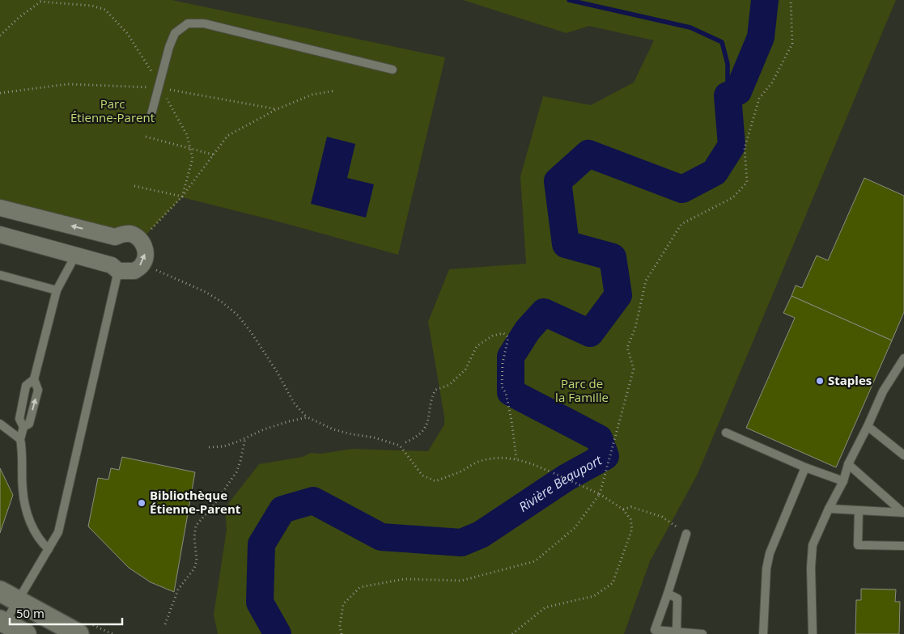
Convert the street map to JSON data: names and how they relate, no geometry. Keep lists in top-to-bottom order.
{
  "water": ["Rivière Beauport"],
  "parks": ["Parc Étienne-Parent", "Parc de la Famille"],
  "places": ["Staples", "Bibliothèque Étienne-Parent"],
  "scale_bar": "50 m"
}
